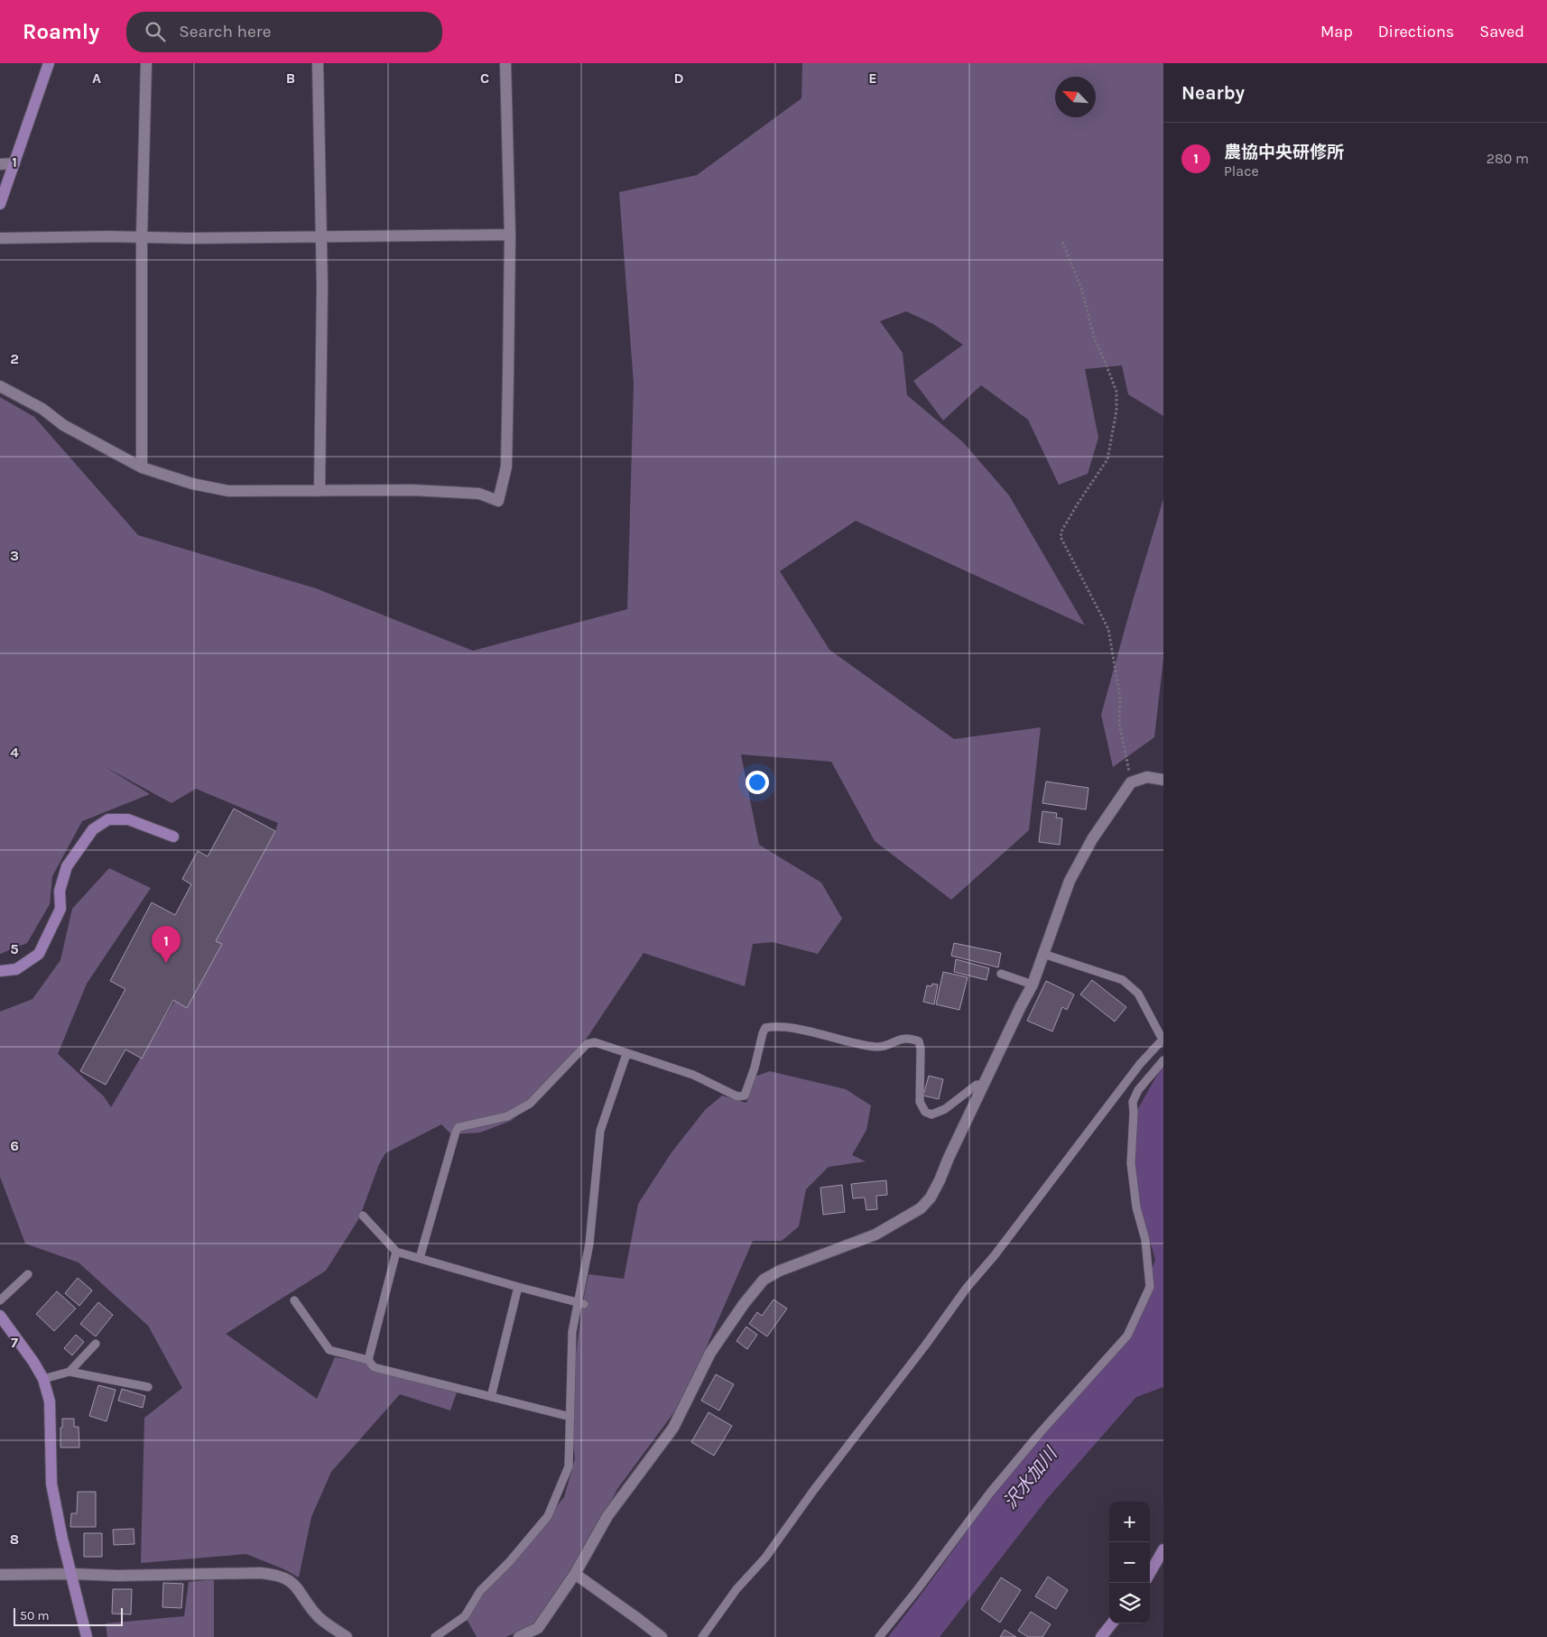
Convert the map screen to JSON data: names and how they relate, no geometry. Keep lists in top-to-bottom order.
{
  "water": ["沢水加川"],
  "scale_bar": "50 m",
  "north": "top left",
  "page": {
    "header": "Roamly",
    "search": "Search here",
    "nav": ["Map", "Directions", "Saved"],
    "heading": "Nearby",
    "list": [
      {
        "mark": "1",
        "name": "農協中央研修所",
        "note": "Place",
        "value": "280 m"
      }
    ],
    "pins": "1",
    "map_buttons": ["+", "−"],
    "scale": "50 m"
  },
  "grid": {
    "columns": [
      "A",
      "B",
      "C",
      "D",
      "E"
    ],
    "rows": [
      "1",
      "2",
      "3",
      "4",
      "5",
      "6",
      "7",
      "8"
    ]
  }
}
